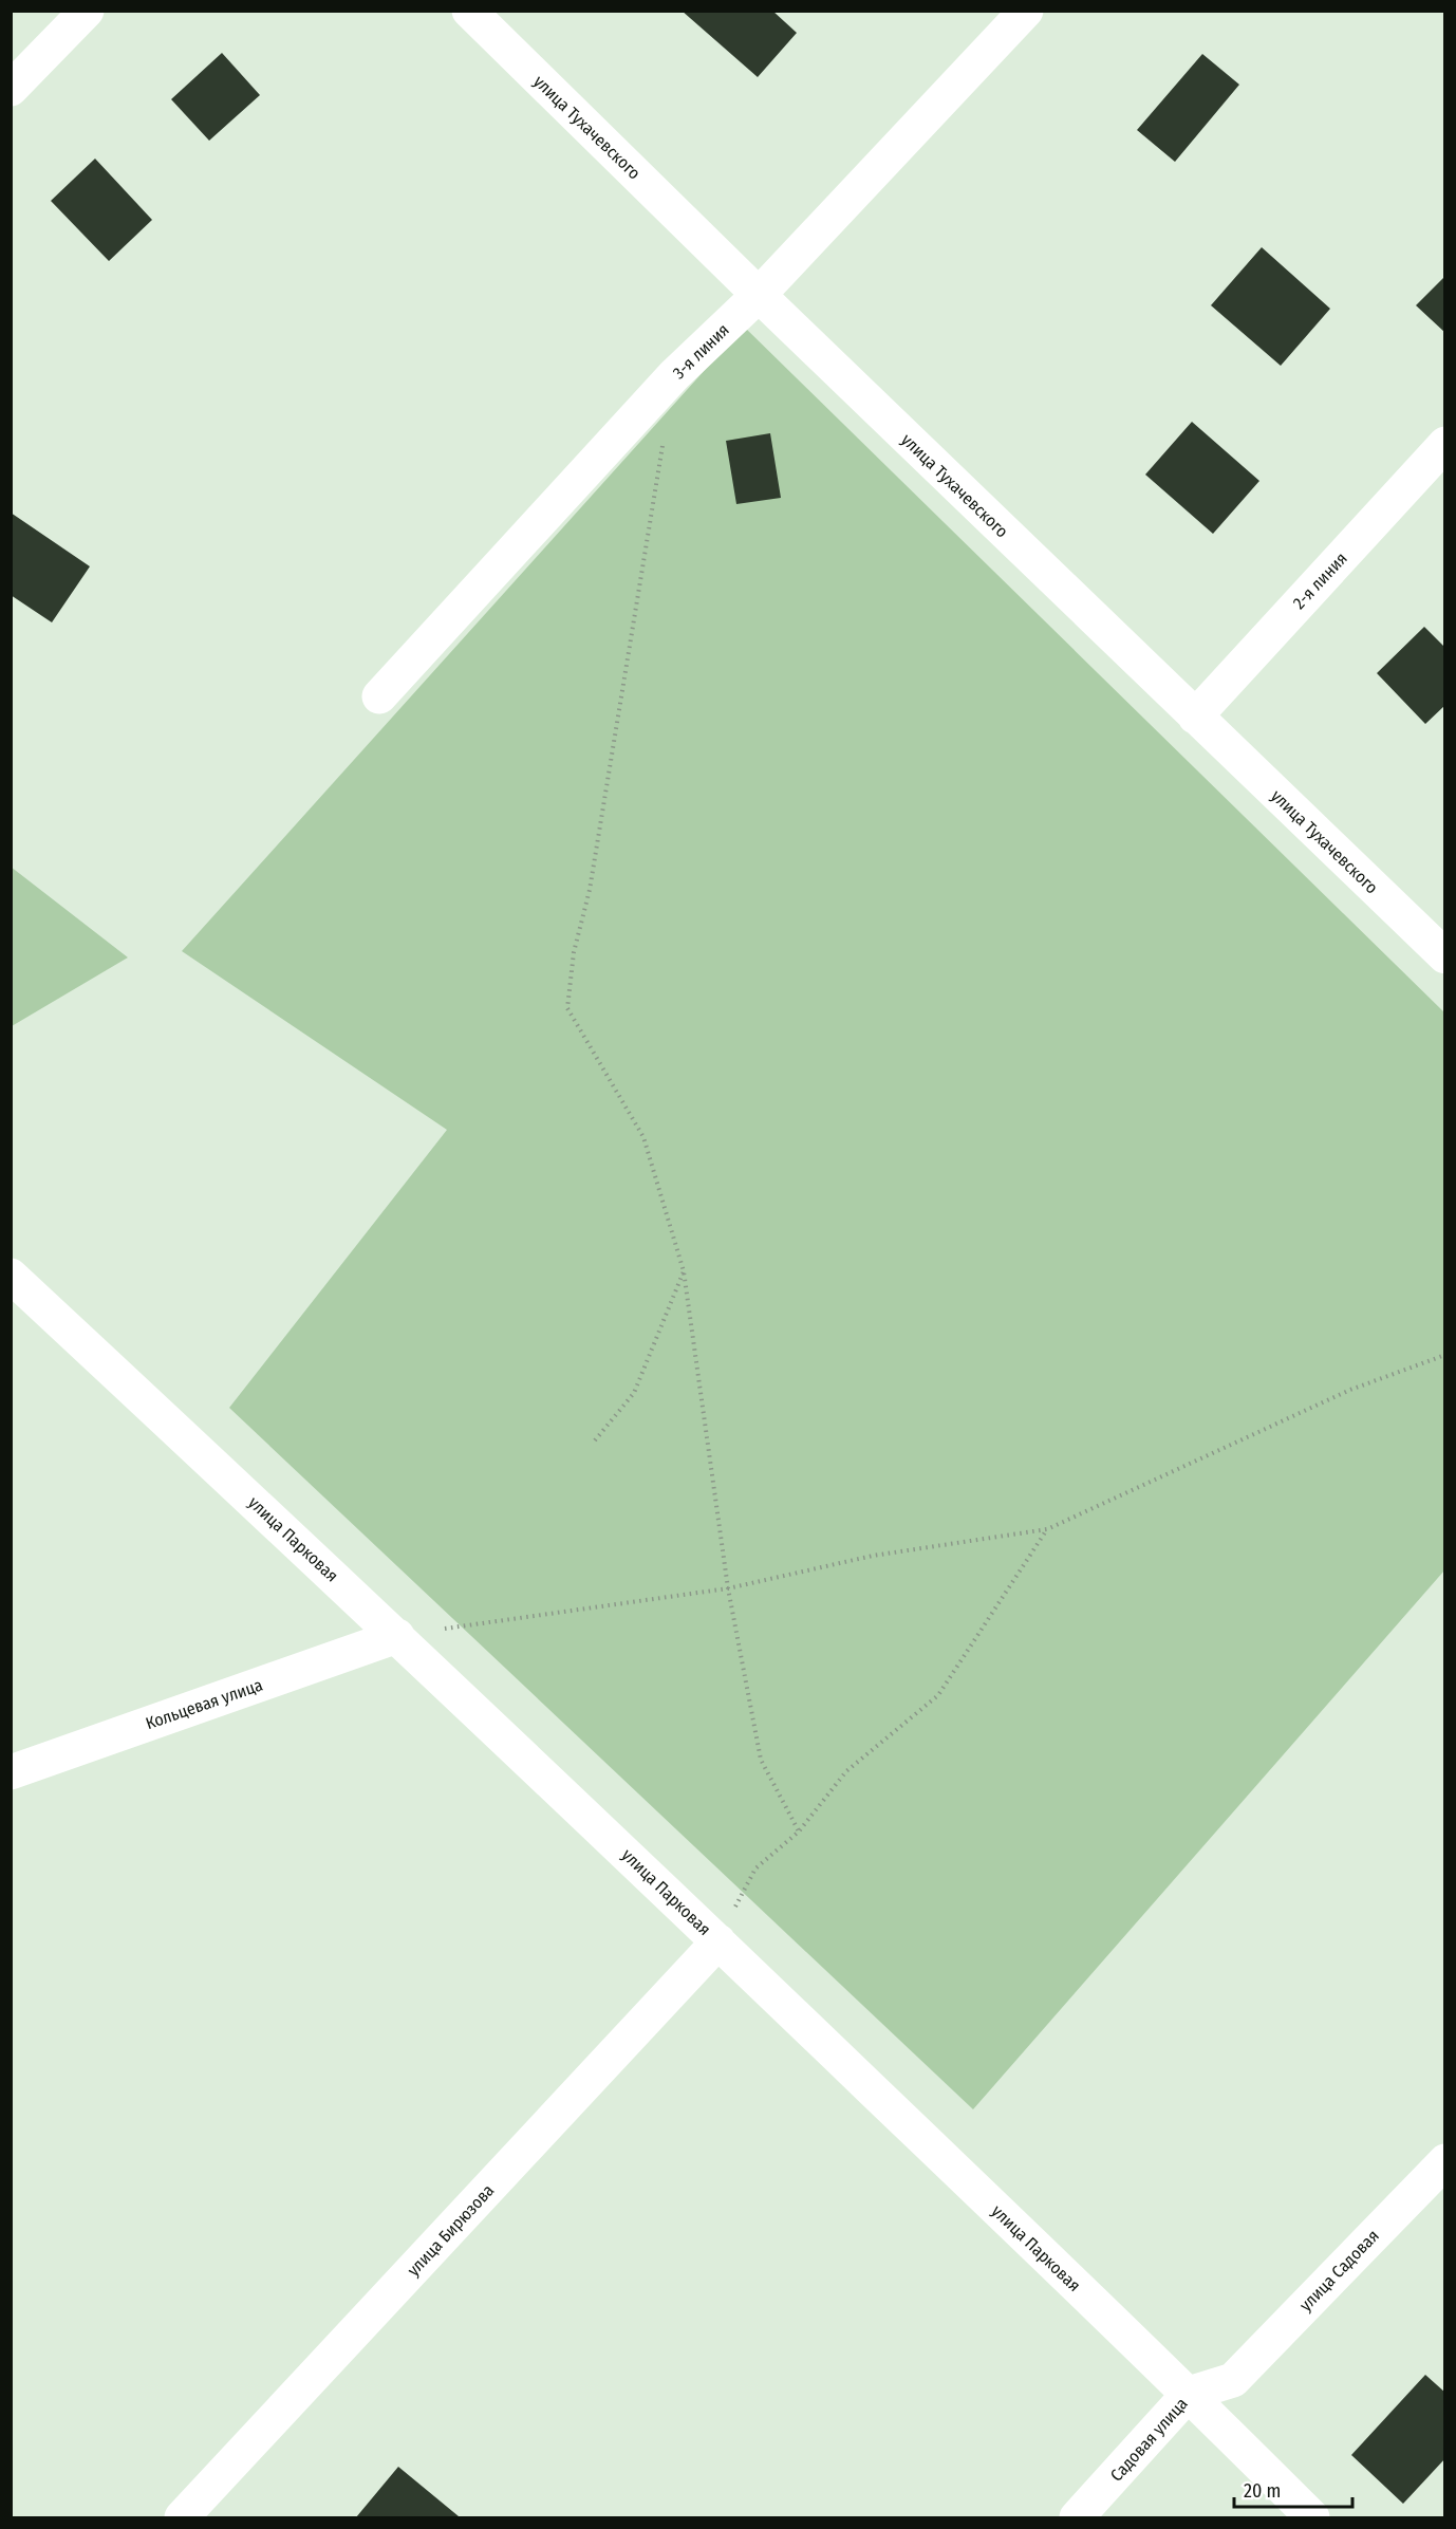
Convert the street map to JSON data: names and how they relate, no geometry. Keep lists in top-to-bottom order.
{
  "streets": {
    "street": [
      "улица Тухачевского",
      "3-я линия",
      "2-я линия",
      "улица Парковая",
      "Кольцевая улица",
      "улица Бирюзова",
      "улица Садовая",
      "Садовая улица"
    ]
  },
  "crossings": [
    ["улица Тухачевского", "3-я линия"],
    ["улица Тухачевского", "2-я линия"],
    ["улица Парковая", "Кольцевая улица"],
    ["улица Парковая", "улица Бирюзова"],
    ["улица Парковая", "Садовая улица"],
    ["улица Садовая", "Садовая улица"]
  ],
  "scale_bar": "20 m"
}
